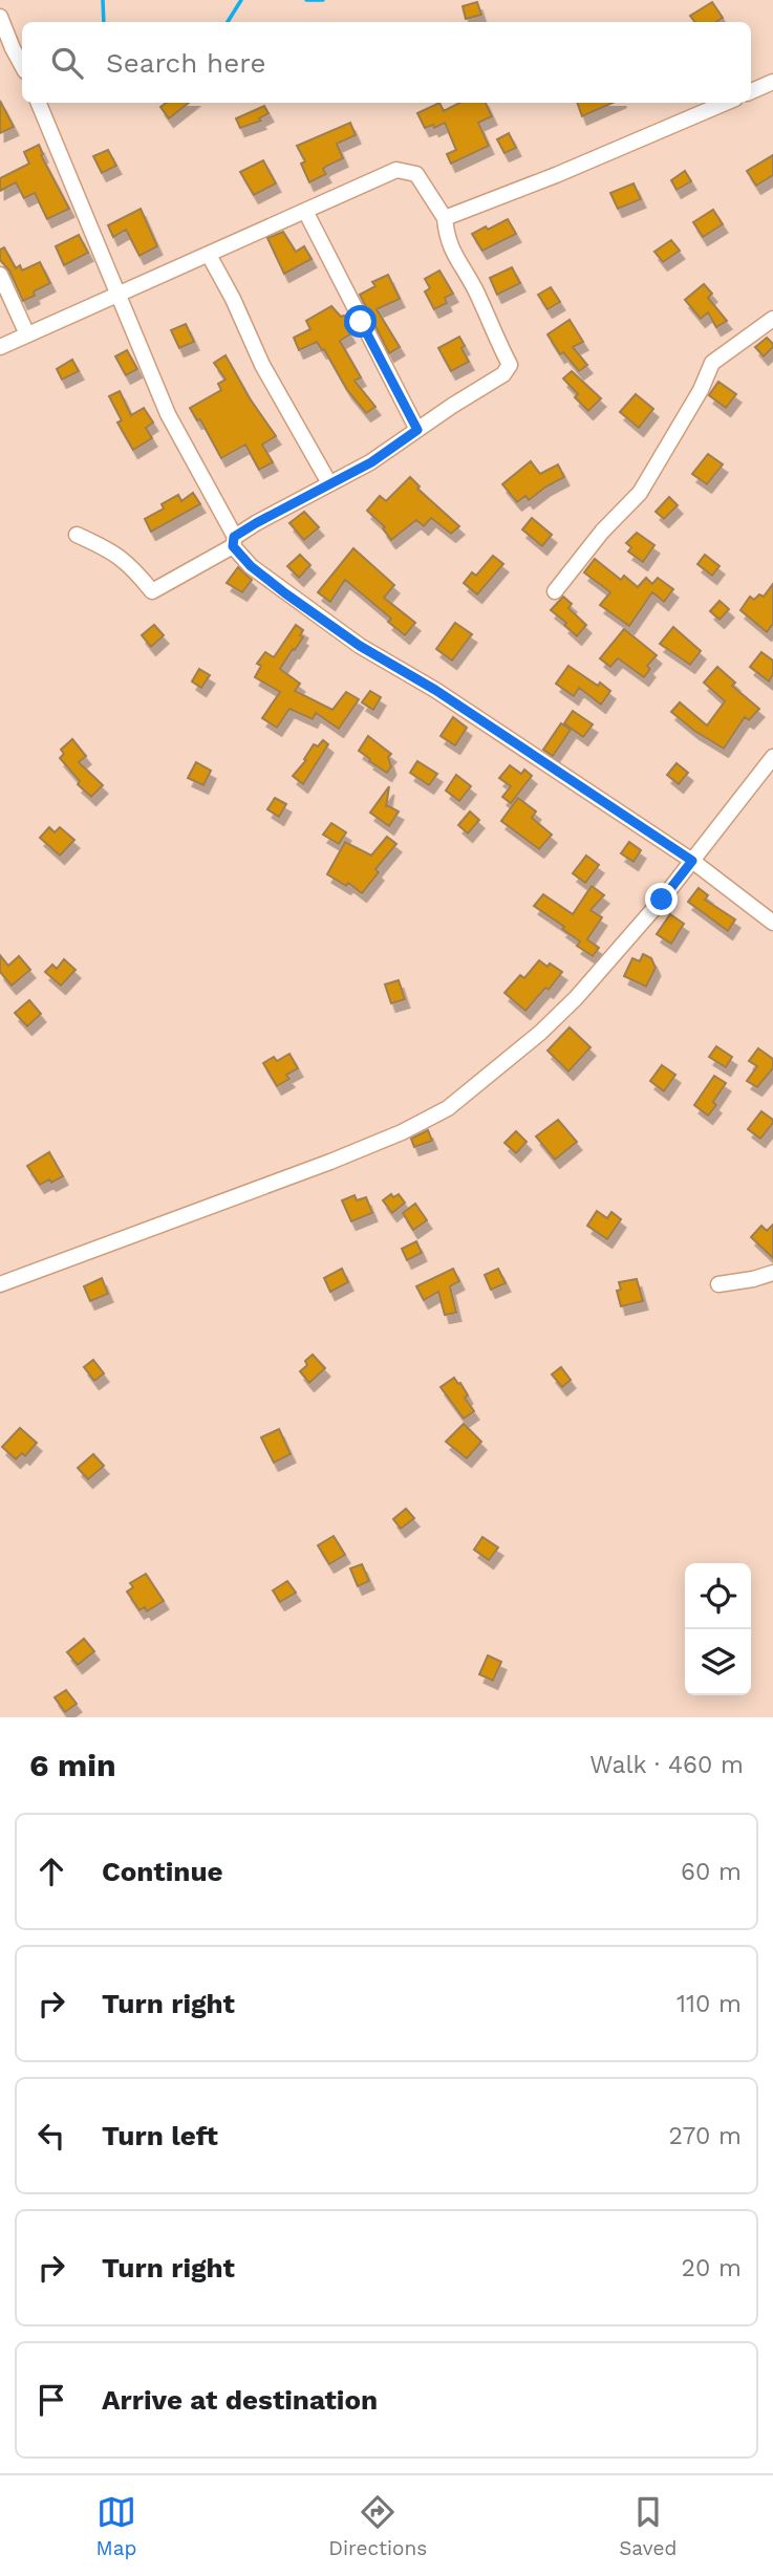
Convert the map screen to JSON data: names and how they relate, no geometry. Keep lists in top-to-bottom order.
{
  "page": {
    "search": "Search here",
    "heading": ["6 min", "Walk · 460 m"],
    "list": [
      ["Continue", "60 m"],
      ["Turn right", "110 m"],
      ["Turn left", "270 m"],
      ["Turn right", "20 m"],
      "Arrive at destination"
    ],
    "nav": ["Map", "Directions", "Saved"]
  }
}
